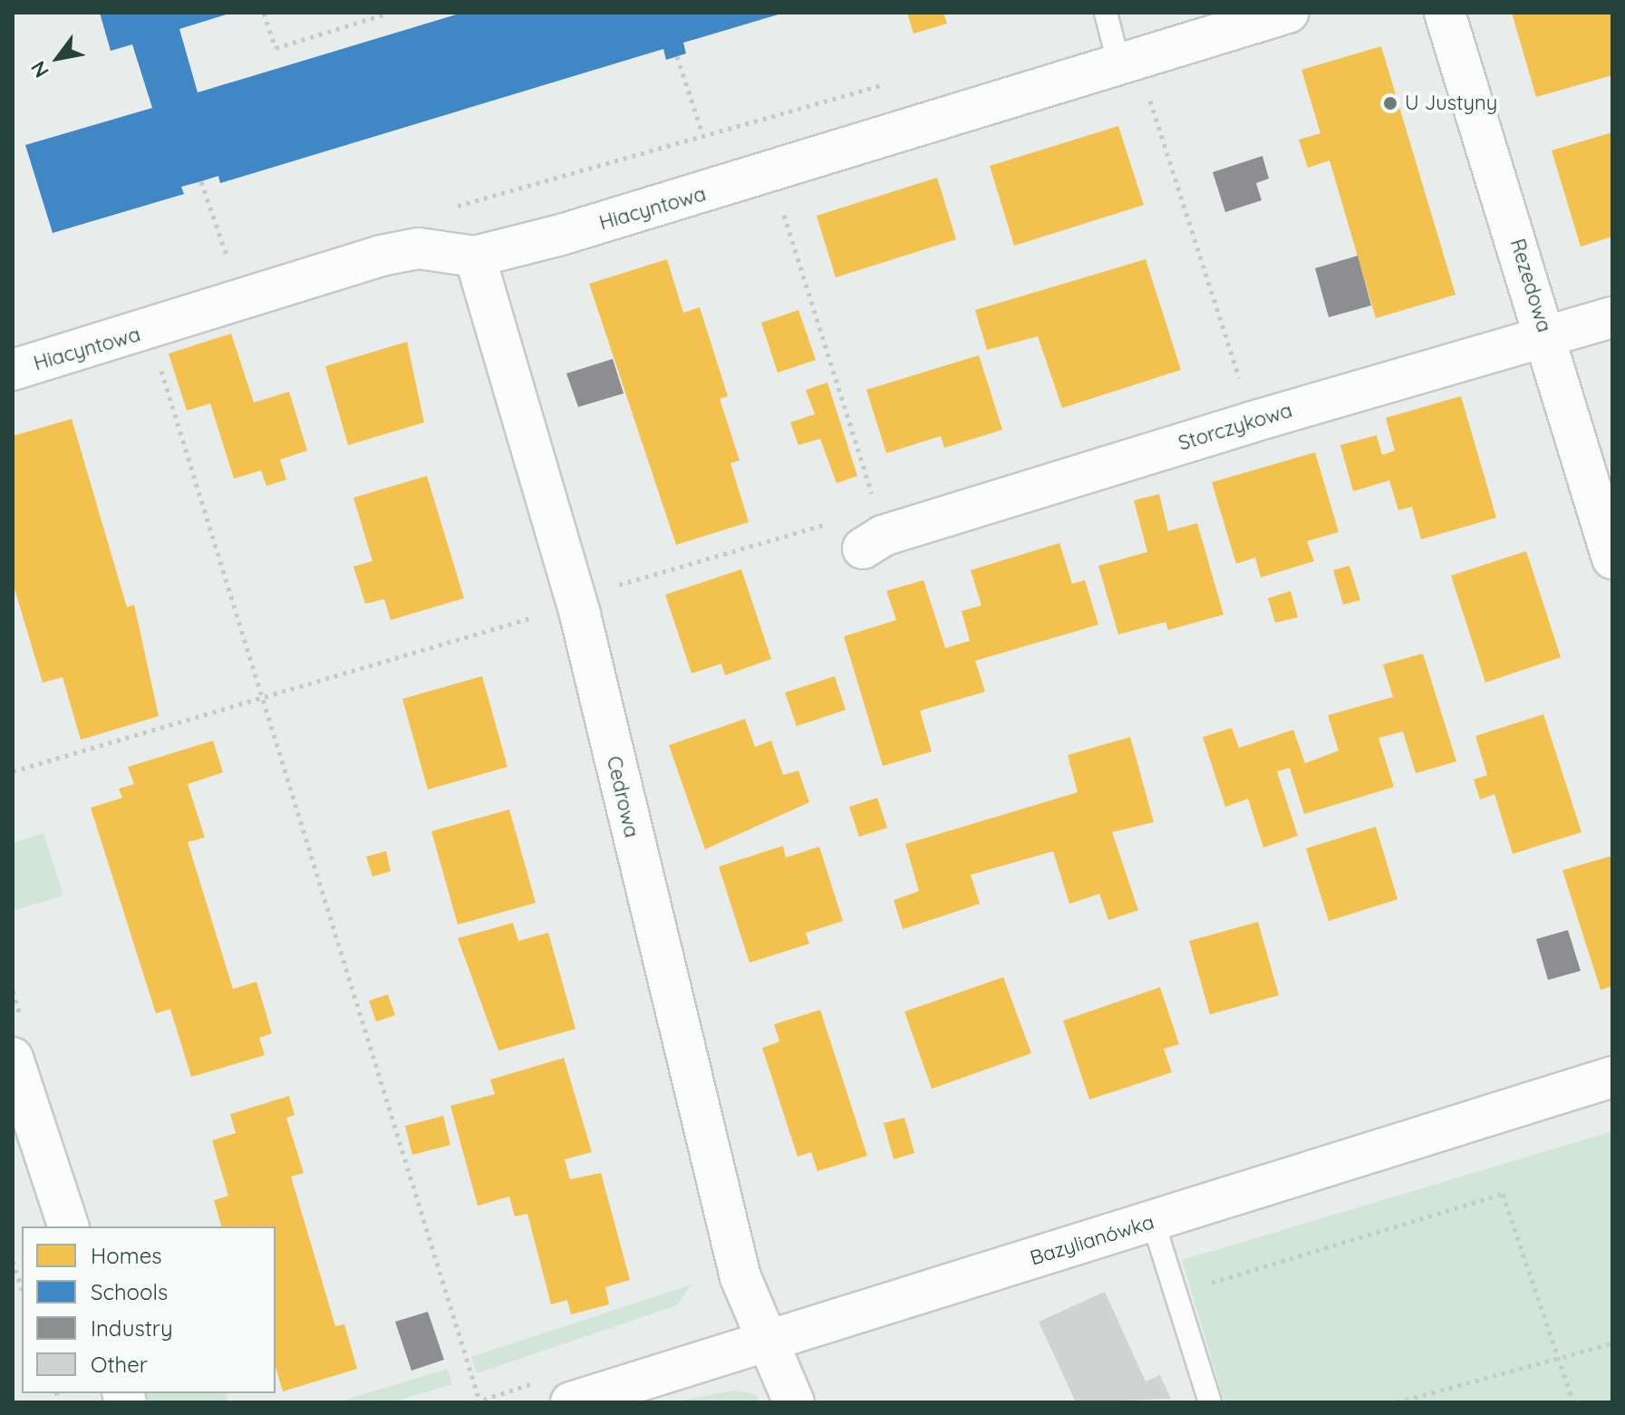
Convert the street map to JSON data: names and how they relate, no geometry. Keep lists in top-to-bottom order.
{
  "streets": {
    "street": [
      "Hiacyntowa",
      "Rezedowa",
      "Storczykowa",
      "Cedrowa",
      "Bazylianówka"
    ]
  },
  "crossings": [
    ["Hiacyntowa", "Cedrowa"],
    ["Rezedowa", "Storczykowa"],
    ["Cedrowa", "Bazylianówka"]
  ],
  "places": ["U Justyny"],
  "legend": [
    "Homes",
    "Schools",
    "Industry",
    "Other"
  ],
  "north": "bottom left"
}
